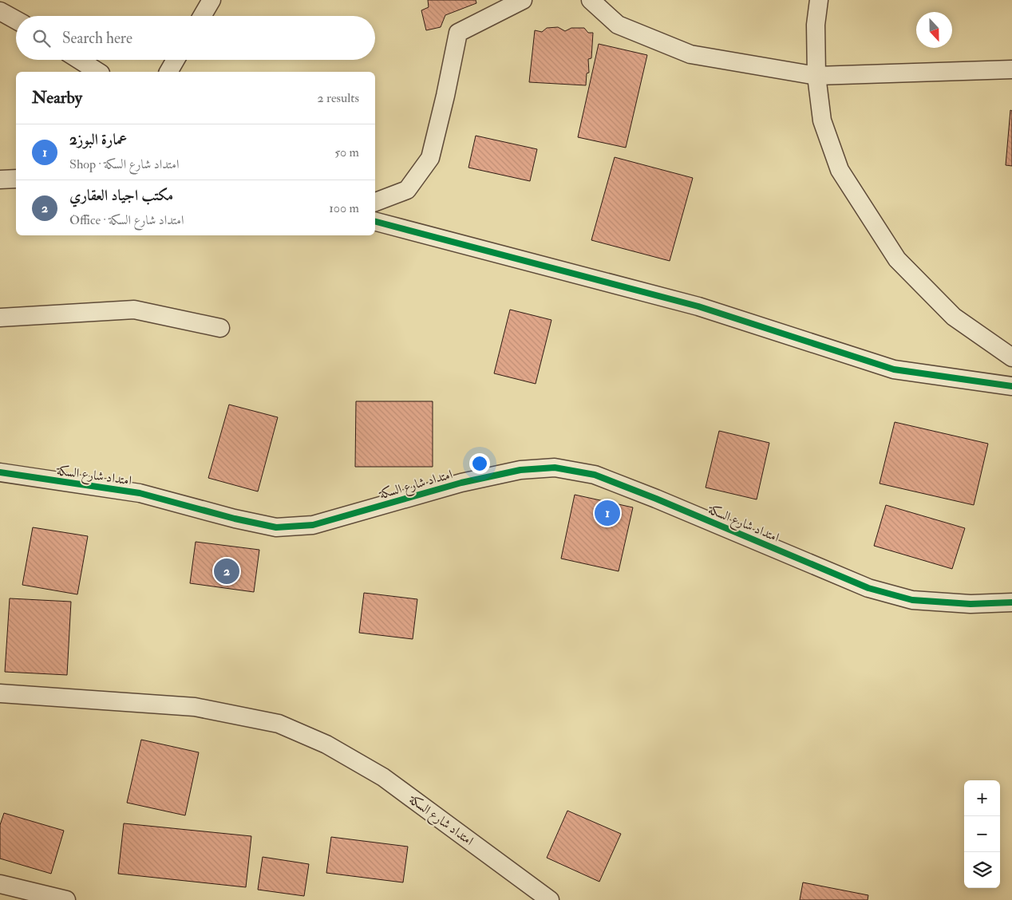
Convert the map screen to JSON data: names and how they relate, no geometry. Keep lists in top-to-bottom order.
{
  "streets": {
    "street": ["امتداد شارع السكة"]
  },
  "north": "bottom",
  "page": {
    "search": "Search here",
    "heading": ["Nearby", "2 results"],
    "list": [
      {
        "mark": "1",
        "name": "عمارة البوز2",
        "note": "Shop · امتداد شارع السكة",
        "value": "50 m"
      },
      {
        "mark": "2",
        "name": "مكتب اجياد العقاري",
        "note": "Office · امتداد شارع السكة",
        "value": "100 m"
      }
    ],
    "pins": ["1", "2"],
    "map_buttons": ["+", "−"]
  }
}
